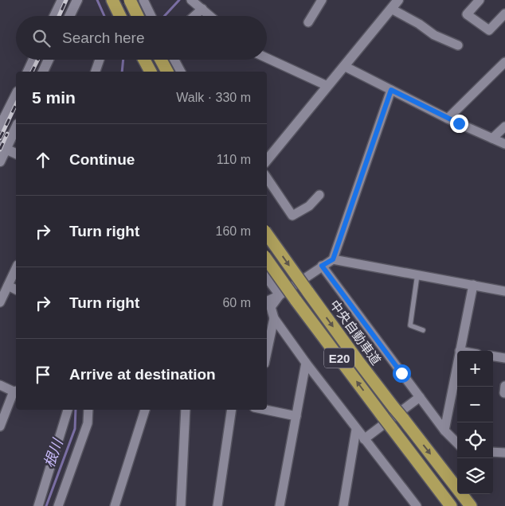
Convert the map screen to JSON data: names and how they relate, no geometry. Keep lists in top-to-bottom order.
{
  "streets": {
    "highway": ["中央自動車道", "E20"]
  },
  "water": ["根川"],
  "page": {
    "search": "Search here",
    "heading": ["5 min", "Walk · 330 m"],
    "list": [
      ["Continue", "110 m"],
      ["Turn right", "160 m"],
      ["Turn right", "60 m"],
      "Arrive at destination"
    ],
    "map_buttons": ["+", "−"]
  }
}
